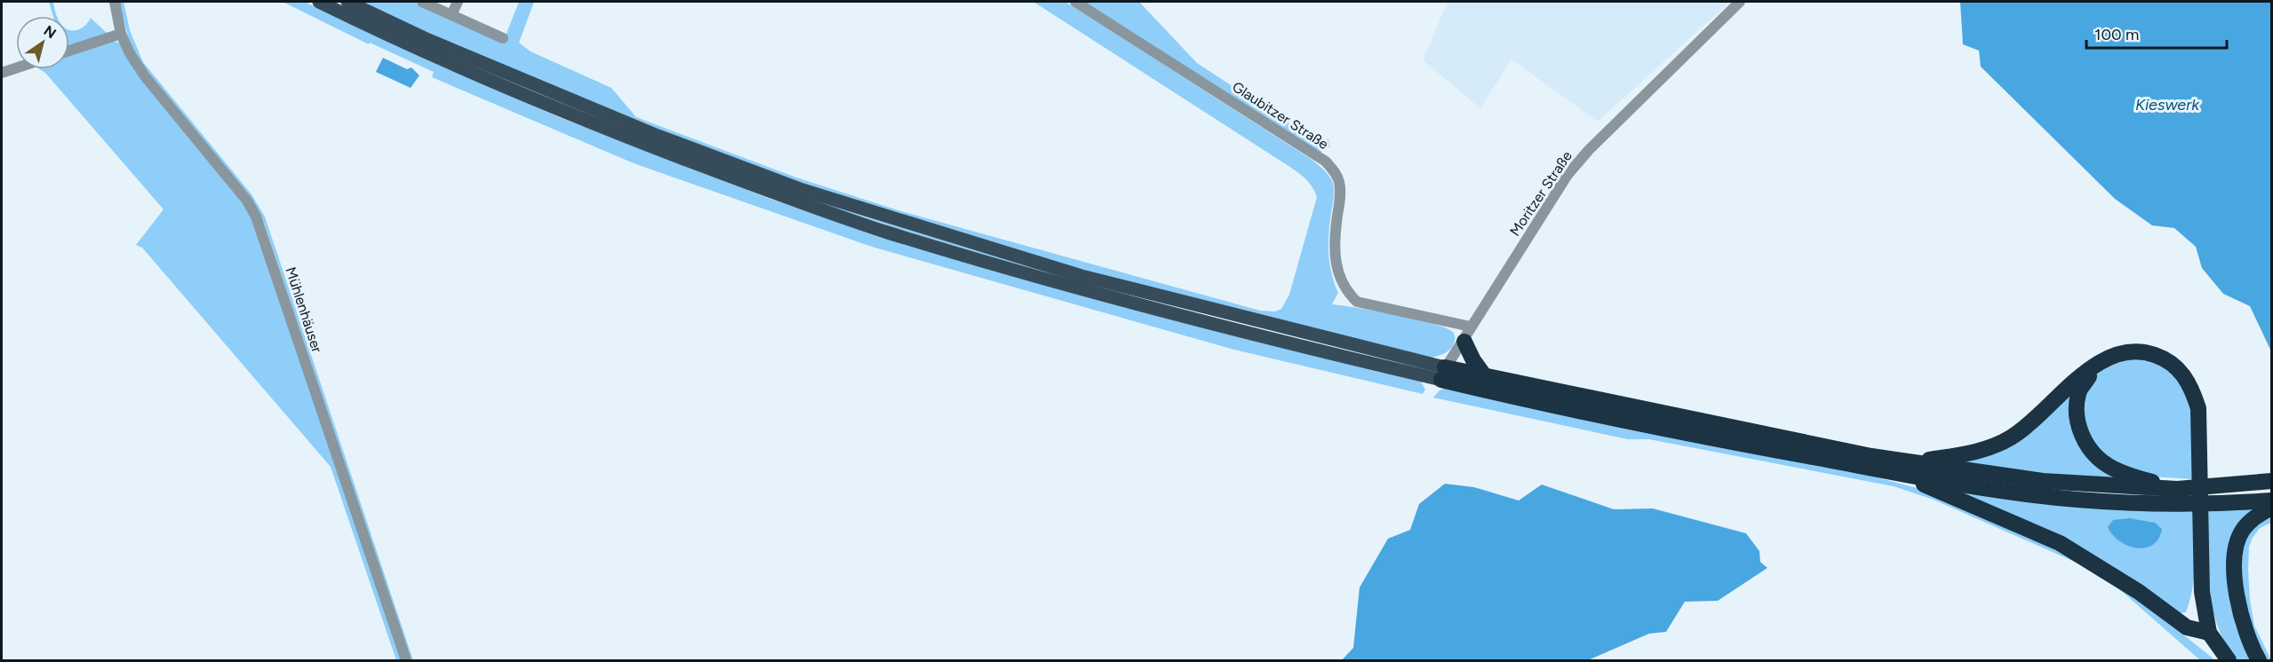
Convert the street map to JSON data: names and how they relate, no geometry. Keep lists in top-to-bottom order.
{
  "streets": {
    "street": ["Glaubitzer Straße", "Moritzer Straße", "Mühlenhäuser"]
  },
  "crossings": [
    ["Glaubitzer Straße", "Moritzer Straße"]
  ],
  "water": ["Kieswerk"],
  "scale_bar": "100 m",
  "north": "top right"
}
